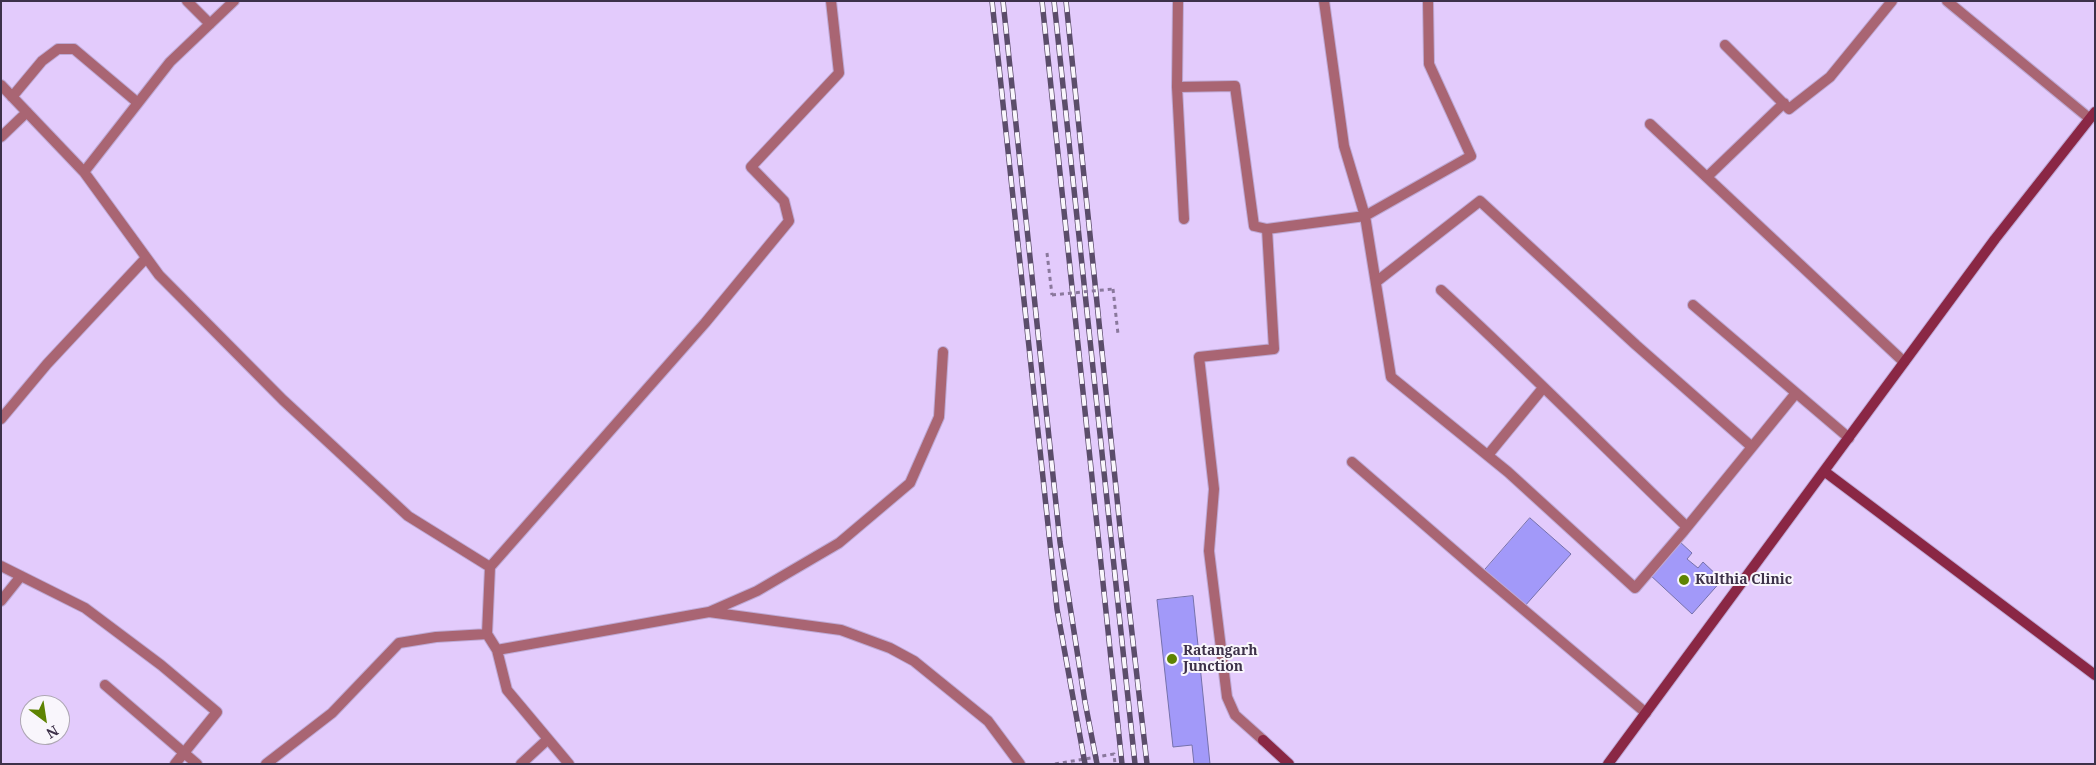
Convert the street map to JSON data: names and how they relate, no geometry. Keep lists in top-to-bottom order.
{
  "places": ["Kulthia Clinic", "Ratangarh Junction"],
  "north": "bottom right"
}
